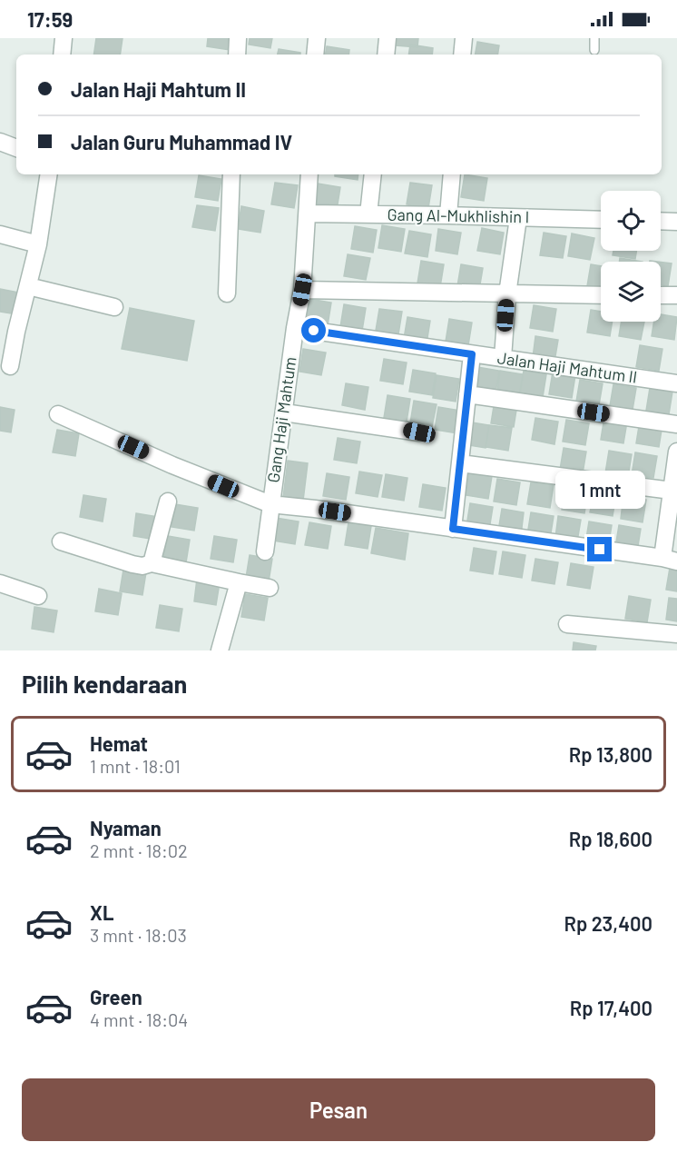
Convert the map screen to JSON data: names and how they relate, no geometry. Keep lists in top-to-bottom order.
{
  "streets": {
    "street": ["Gang AI-Mukhlishin I", "Jalan Haji Mahtum II", "Gang Haji Mahtum"]
  },
  "crossings": [
    ["Gang AI-Mukhlishin I", "Gang Haji Mahtum"],
    ["Jalan Haji Mahtum II", "Gang Haji Mahtum"]
  ],
  "page": {
    "status": "17:59",
    "banner": ["Jalan Haji Mahtum II", "Jalan Guru Muhammad IV"],
    "bubble": "1 mnt",
    "heading": "Pilih kendaraan",
    "list": [
      {
        "name": "Hemat",
        "note": "1 mnt · 18:01",
        "value": "Rp 13,800"
      },
      {
        "name": "Nyaman",
        "note": "2 mnt · 18:02",
        "value": "Rp 18,600"
      },
      {
        "name": "XL",
        "note": "3 mnt · 18:03",
        "value": "Rp 23,400"
      },
      {
        "name": "Green",
        "note": "4 mnt · 18:04",
        "value": "Rp 17,400"
      }
    ],
    "buttons": "Pesan"
  }
}
